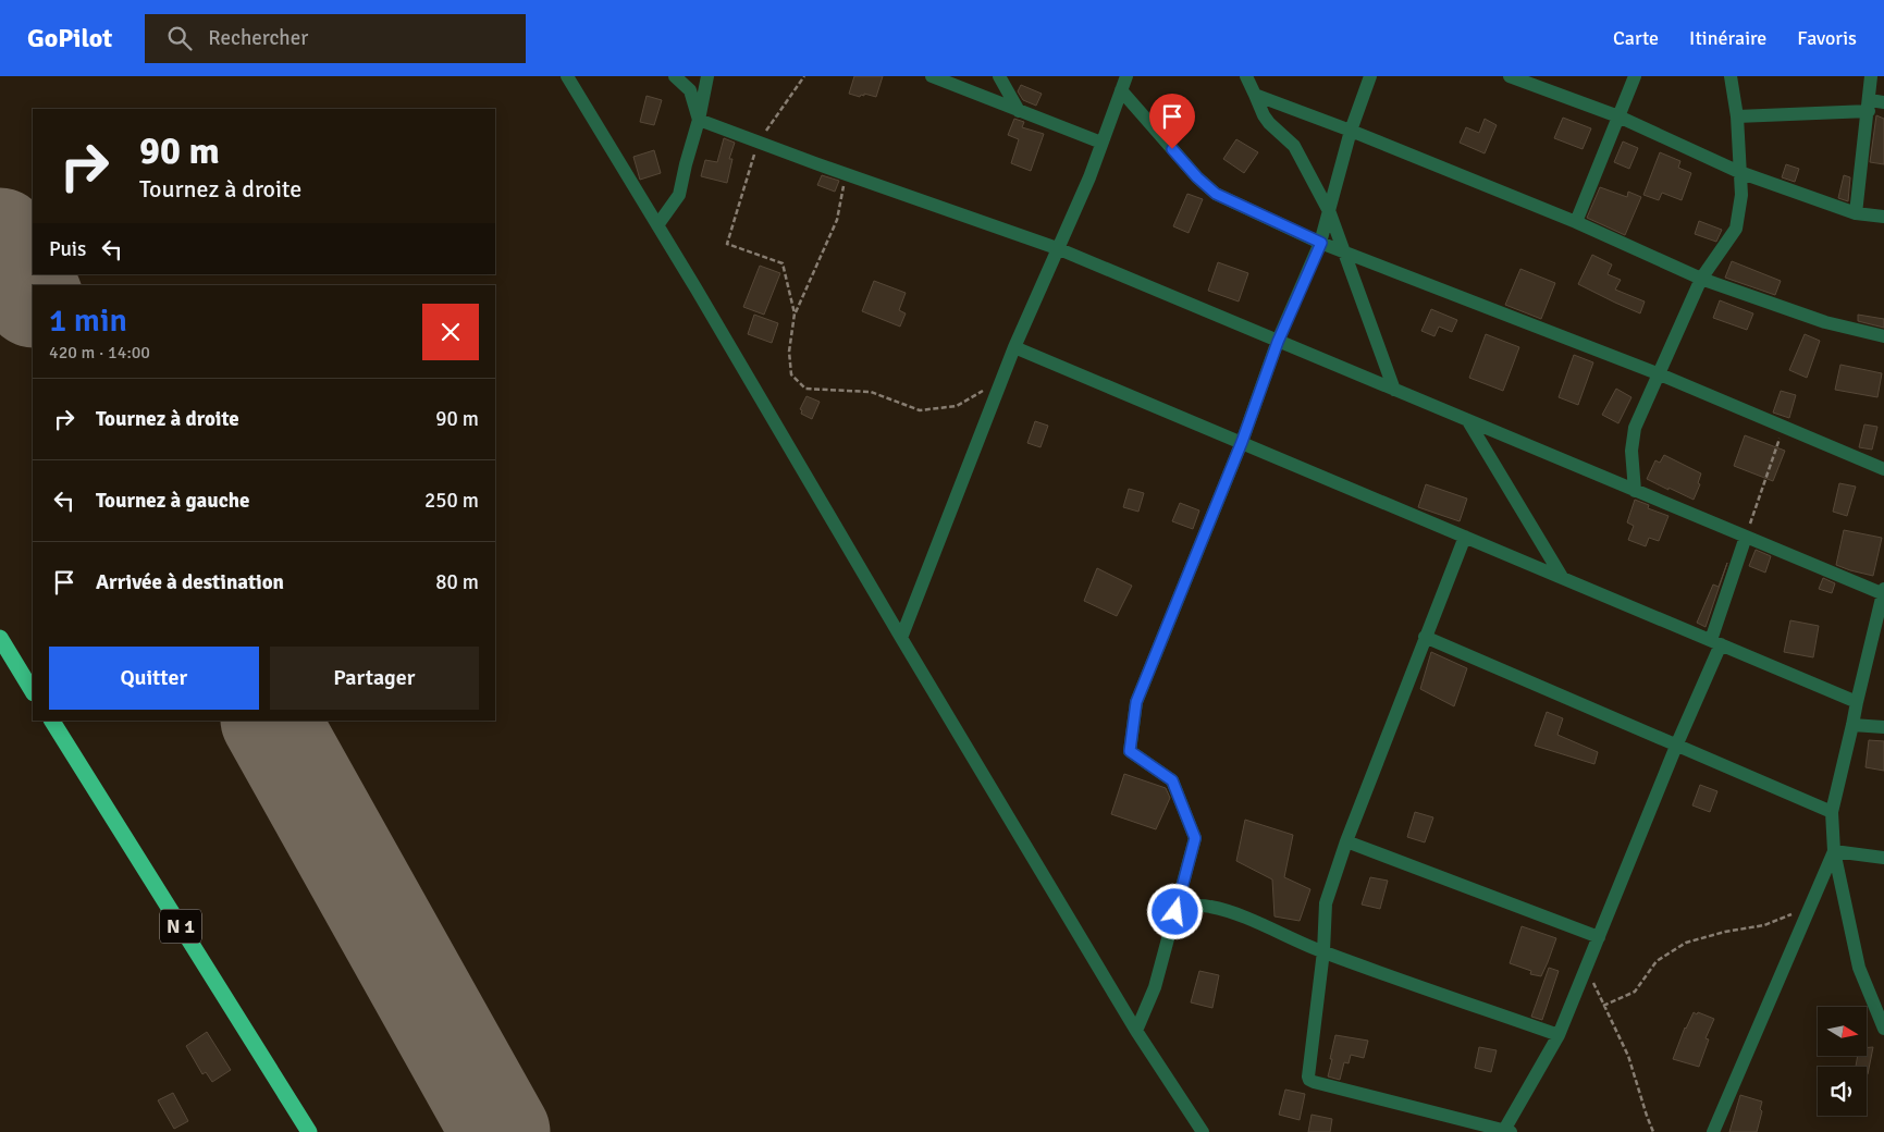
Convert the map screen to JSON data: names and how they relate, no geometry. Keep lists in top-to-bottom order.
{
  "streets": {
    "highway": ["N 1"]
  },
  "north": "right",
  "page": {
    "header": "GoPilot",
    "search": "Rechercher",
    "nav": ["Carte", "Itinéraire", "Favoris"],
    "turn": ["90 m", "Tournez à droite"],
    "then": "Puis",
    "heading": ["1 min", "420 m · 14:00"],
    "list": [
      {
        "name": "Tournez à droite",
        "value": "90 m"
      },
      {
        "name": "Tournez à gauche",
        "value": "250 m"
      },
      {
        "name": "Arrivée à destination",
        "value": "80 m"
      }
    ],
    "buttons": ["Quitter", "Partager"]
  }
}
